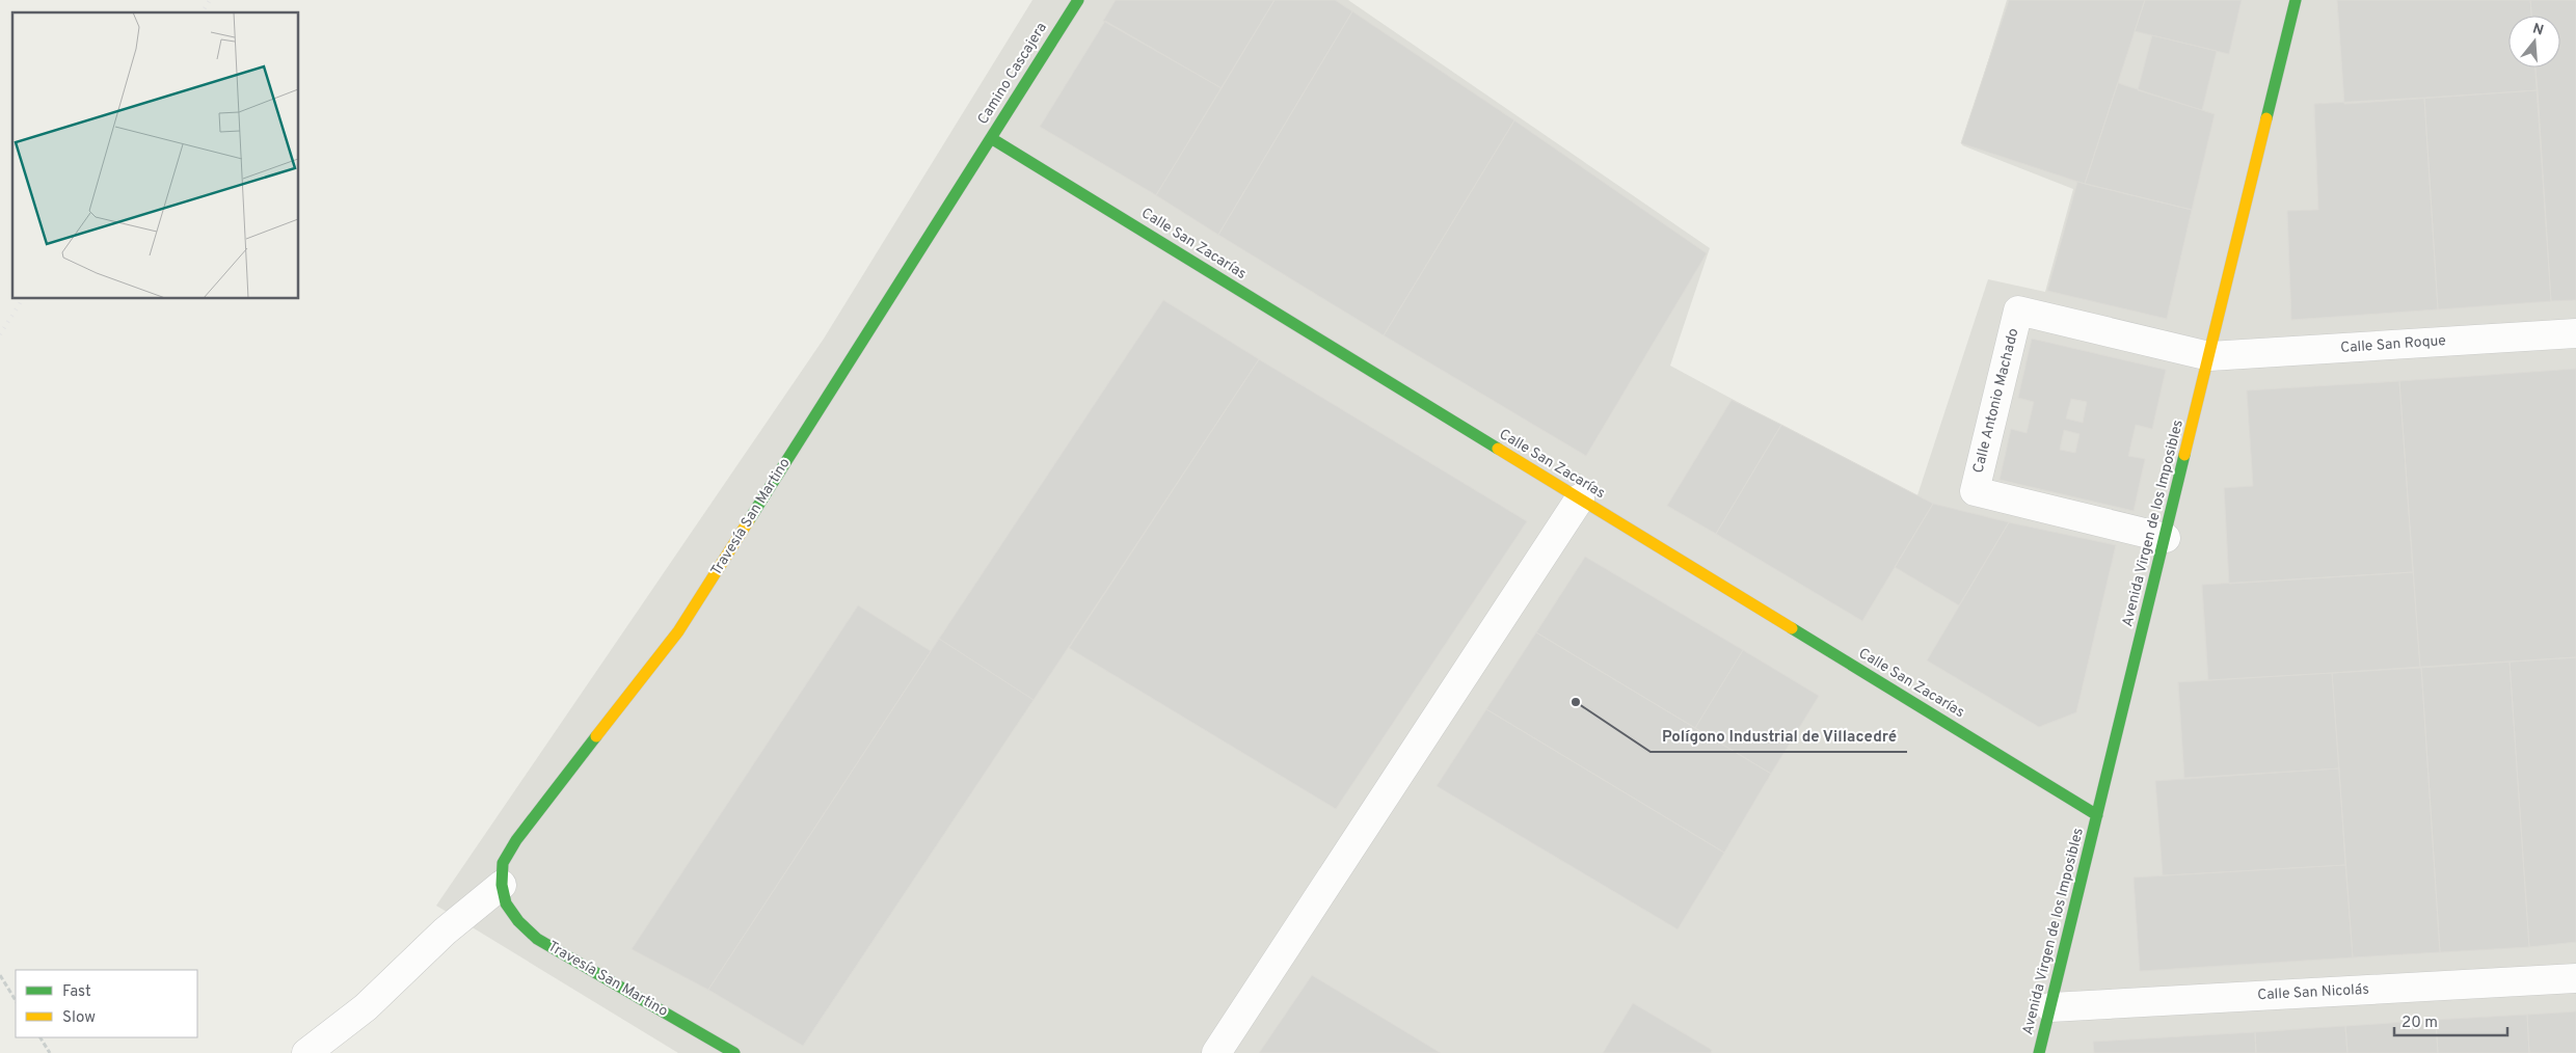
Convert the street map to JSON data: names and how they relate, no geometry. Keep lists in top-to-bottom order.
{
  "streets": {
    "street": [
      "Camino Cascajera",
      "Calle San Zacarías",
      "Calle San Roque",
      "Calle Antonio Machado",
      "Travesía San Martino",
      "Avenida Virgen de los Imposibles",
      "Calle San Nicolás"
    ]
  },
  "crossings": [
    ["Camino Cascajera", "Calle San Zacarías"],
    ["Camino Cascajera", "Travesía San Martino"],
    ["Calle San Zacarías", "Travesía San Martino"],
    ["Calle San Zacarías", "Avenida Virgen de los Imposibles"],
    ["Calle San Roque", "Calle Antonio Machado"],
    ["Calle San Roque", "Avenida Virgen de los Imposibles"],
    ["Calle Antonio Machado", "Avenida Virgen de los Imposibles"],
    ["Avenida Virgen de los Imposibles", "Calle San Nicolás"]
  ],
  "places": ["Polígono Industrial de Villacedré"],
  "legend": ["Fast", "Slow"],
  "scale_bar": "20 m",
  "north": "top"
}
